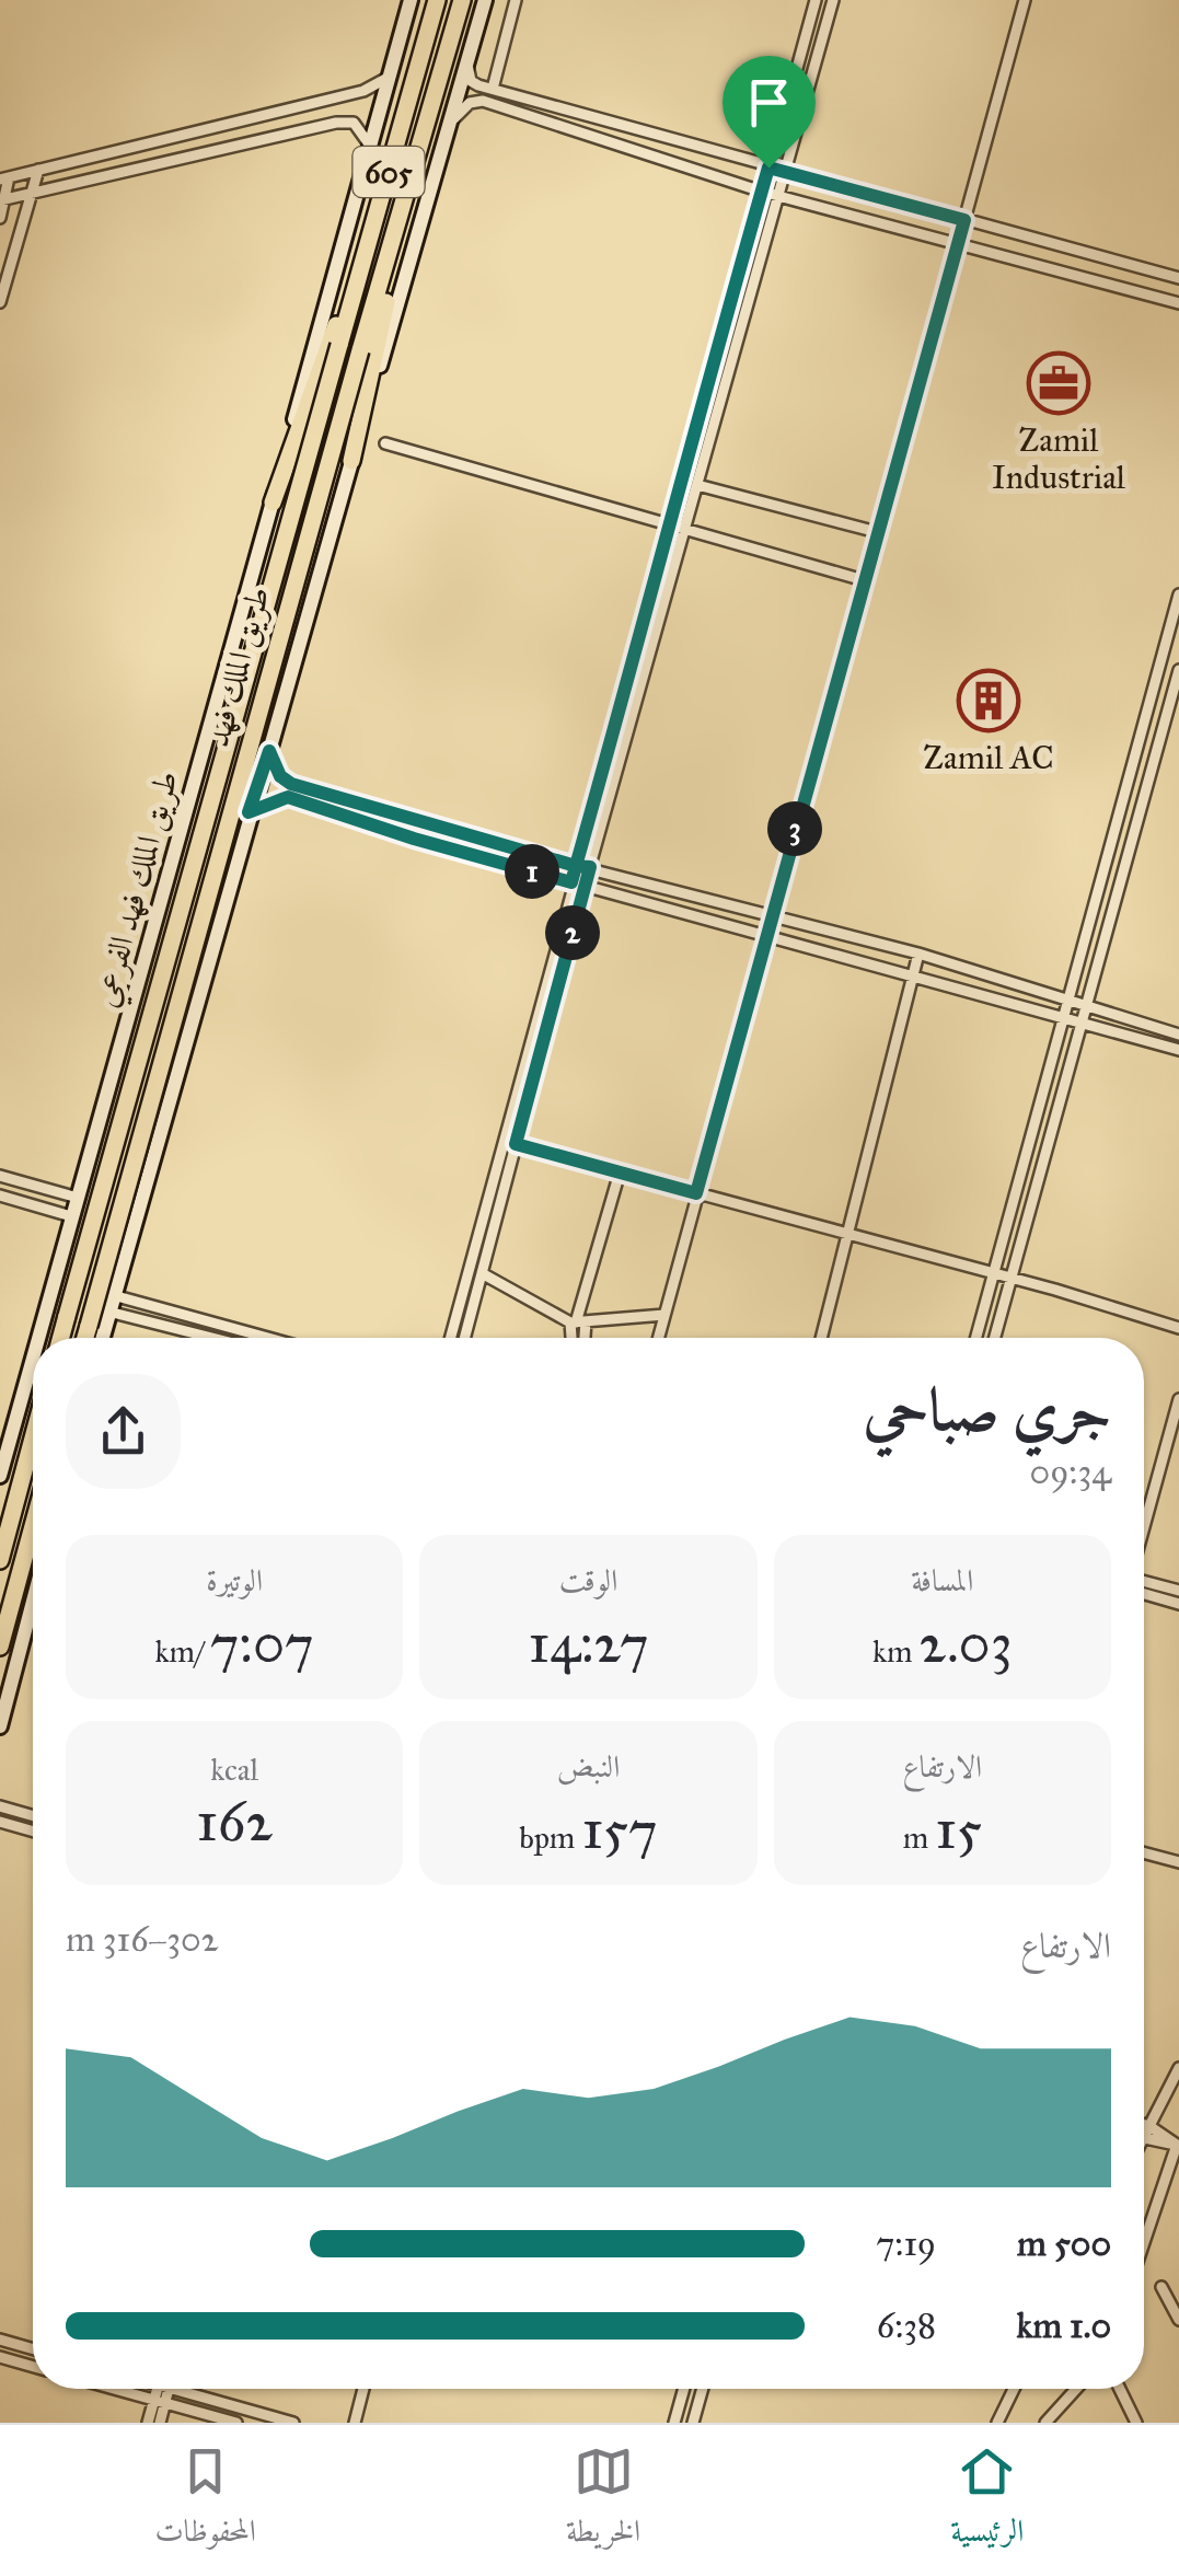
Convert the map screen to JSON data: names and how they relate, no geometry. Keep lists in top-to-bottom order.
{
  "streets": {
    "highway": ["605", "طريق الملك فهد"],
    "main road": ["طريق الملك فهد الفرعي"]
  },
  "places": {
    "office": ["Zamil Industrial"],
    "building": ["Zamil AC"]
  },
  "page": {
    "pins": ["3", "1", "2"],
    "heading": ["جري صباحي", "09:34"],
    "stats": [
      ["المسافة", "2.03 km"],
      ["الوقت", "14:27"],
      ["الوتيرة", "7:07 /km"],
      ["الارتفاع", "15 m"],
      ["النبض", "157 bpm"],
      ["kcal", "162"]
    ],
    "chart": ["الارتفاع", "302–316 m"],
    "list": [
      {
        "name": "500 m",
        "note": "7:19"
      },
      {
        "name": "1.0 km",
        "note": "6:38"
      }
    ],
    "tabs": ["الرئيسية", "الخريطة", "المحفوظات"]
  }
}
